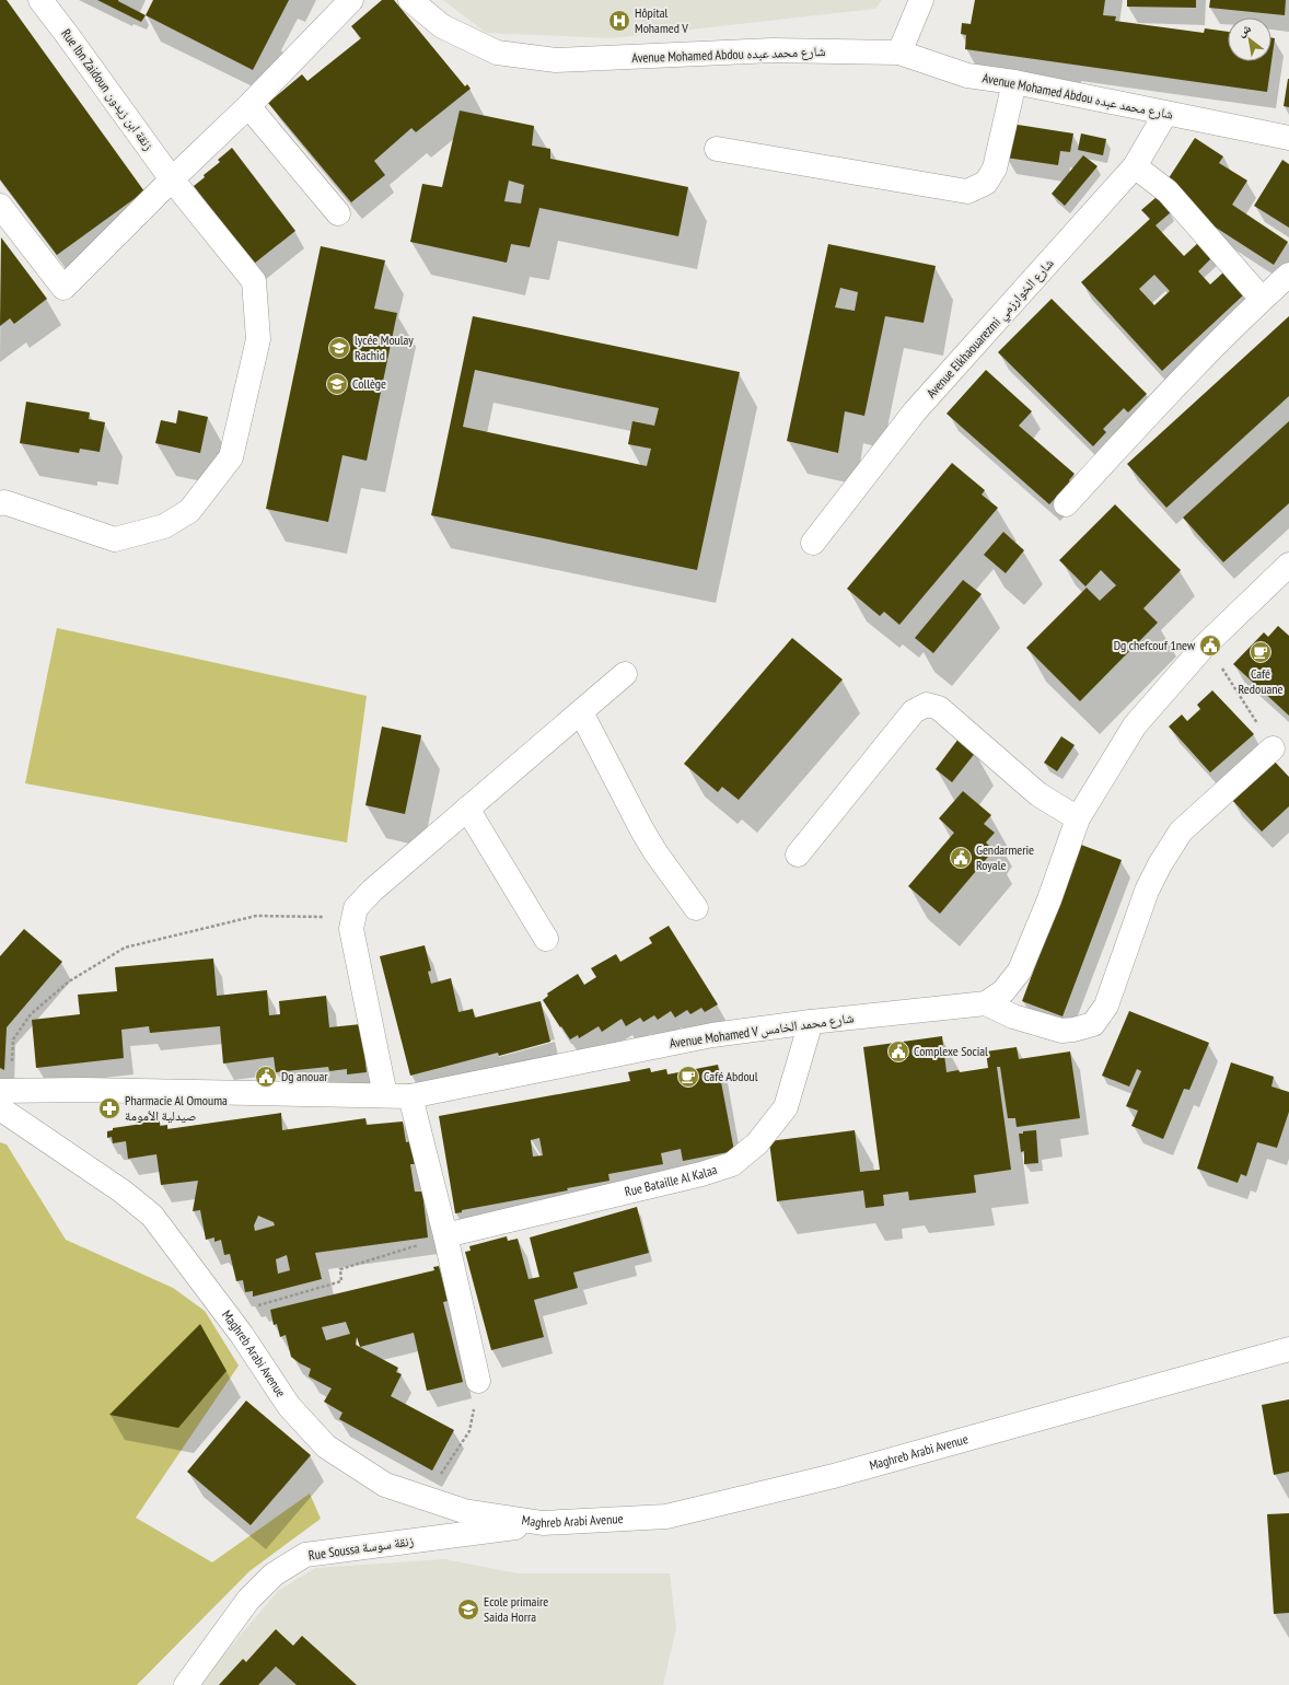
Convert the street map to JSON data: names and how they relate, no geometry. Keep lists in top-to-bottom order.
{
  "streets": {
    "street": [
      "Avenue Mohamed Abdou شارع محمد عبده",
      "Rue Ibn Zaidoun زنقة ابن زيدون",
      "Avenue Elkhaouarezmi شارع الخوارزمي",
      "Avenue Mohamed V شارع محمد الخامس",
      "Rue Bataille Al Kalaa",
      "Maghreb Arabi Avenue",
      "Rue Soussa زنقة سوسة"
    ]
  },
  "crossings": [
    ["Avenue Mohamed Abdou شارع محمد عبده", "Avenue Elkhaouarezmi شارع الخوارزمي"],
    ["Avenue Mohamed V شارع محمد الخامس", "Rue Bataille Al Kalaa"],
    ["Avenue Mohamed V شارع محمد الخامس", "Maghreb Arabi Avenue"],
    ["Maghreb Arabi Avenue", "Rue Soussa زنقة سوسة"]
  ],
  "places": {
    "hospital": ["Hôpital Mohamed V"],
    "school or university": ["lycée Moulay Rachid", "Collège", "Ecole primaire Saida Horra"],
    "public building": [
      "Dg chefcouf 1new",
      "Gendarmerie Royale",
      "Complexe Social",
      "Dg anouar"
    ],
    "cafe": ["Café Redouane", "Café Abdoul"],
    "pharmacy": ["Pharmacie Al Omouma صيدلية الأمومة"]
  },
  "north": "top left"
}
